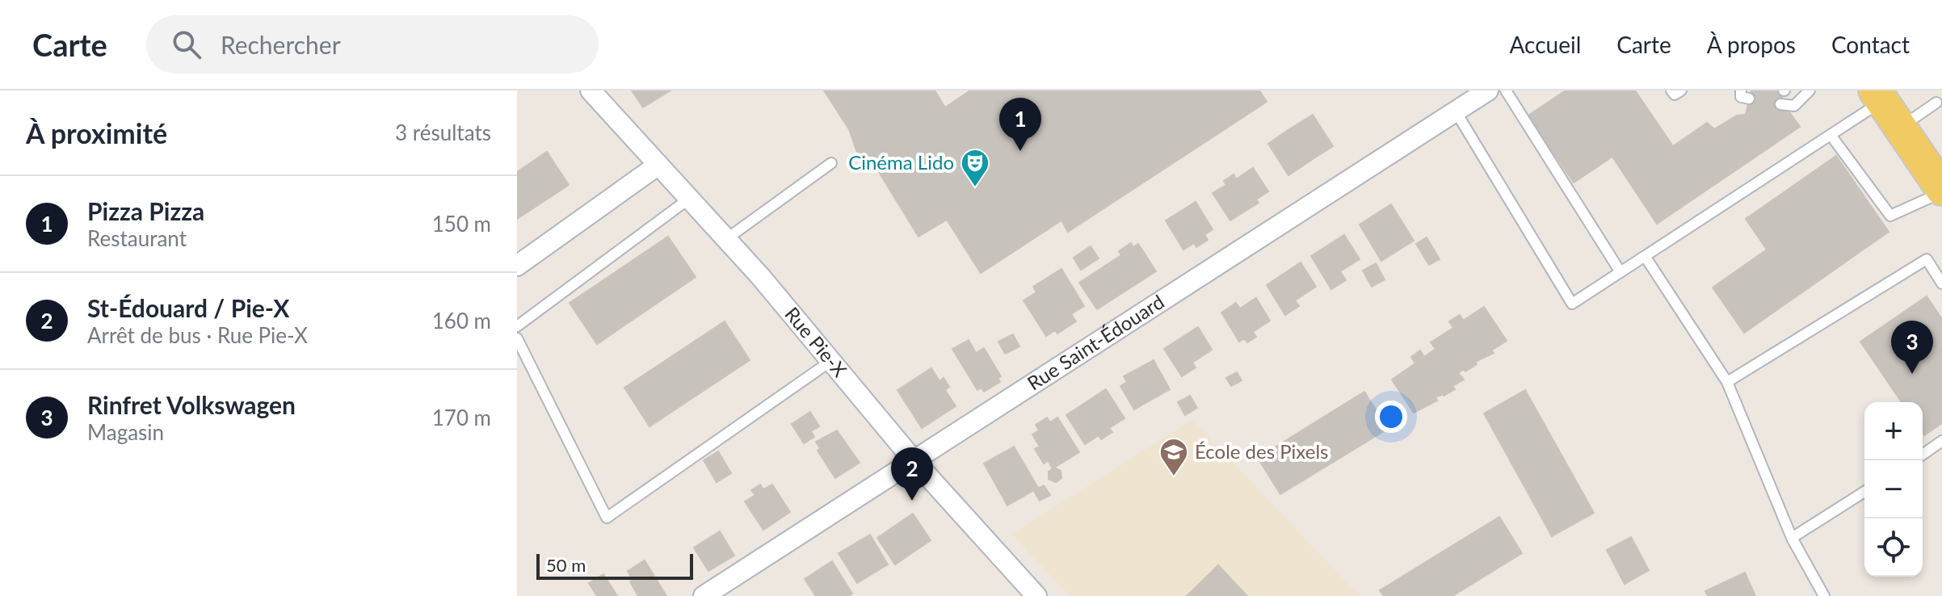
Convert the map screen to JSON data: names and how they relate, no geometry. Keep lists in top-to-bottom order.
{
  "streets": {
    "street": ["Rue Pie-X", "Rue Saint-Édouard"]
  },
  "crossings": [
    ["Rue Pie-X", "Rue Saint-Édouard"]
  ],
  "places": {
    "theatre": ["Cinéma Lido"],
    "school or university": ["École des Pixels"]
  },
  "scale_bar": "50 m",
  "page": {
    "header": "Carte",
    "search": "Rechercher",
    "nav": [
      "Accueil",
      "Carte",
      "À propos",
      "Contact"
    ],
    "heading": ["À proximité", "3 résultats"],
    "pins": ["1", "3", "2"],
    "list": [
      {
        "mark": "1",
        "name": "Pizza Pizza",
        "note": "Restaurant",
        "value": "150 m"
      },
      {
        "mark": "2",
        "name": "St-Édouard / Pie-X",
        "note": "Arrêt de bus · Rue Pie-X",
        "value": "160 m"
      },
      {
        "mark": "3",
        "name": "Rinfret Volkswagen",
        "note": "Magasin",
        "value": "170 m"
      }
    ],
    "map_buttons": ["+", "−"],
    "scale": "50 m"
  }
}
